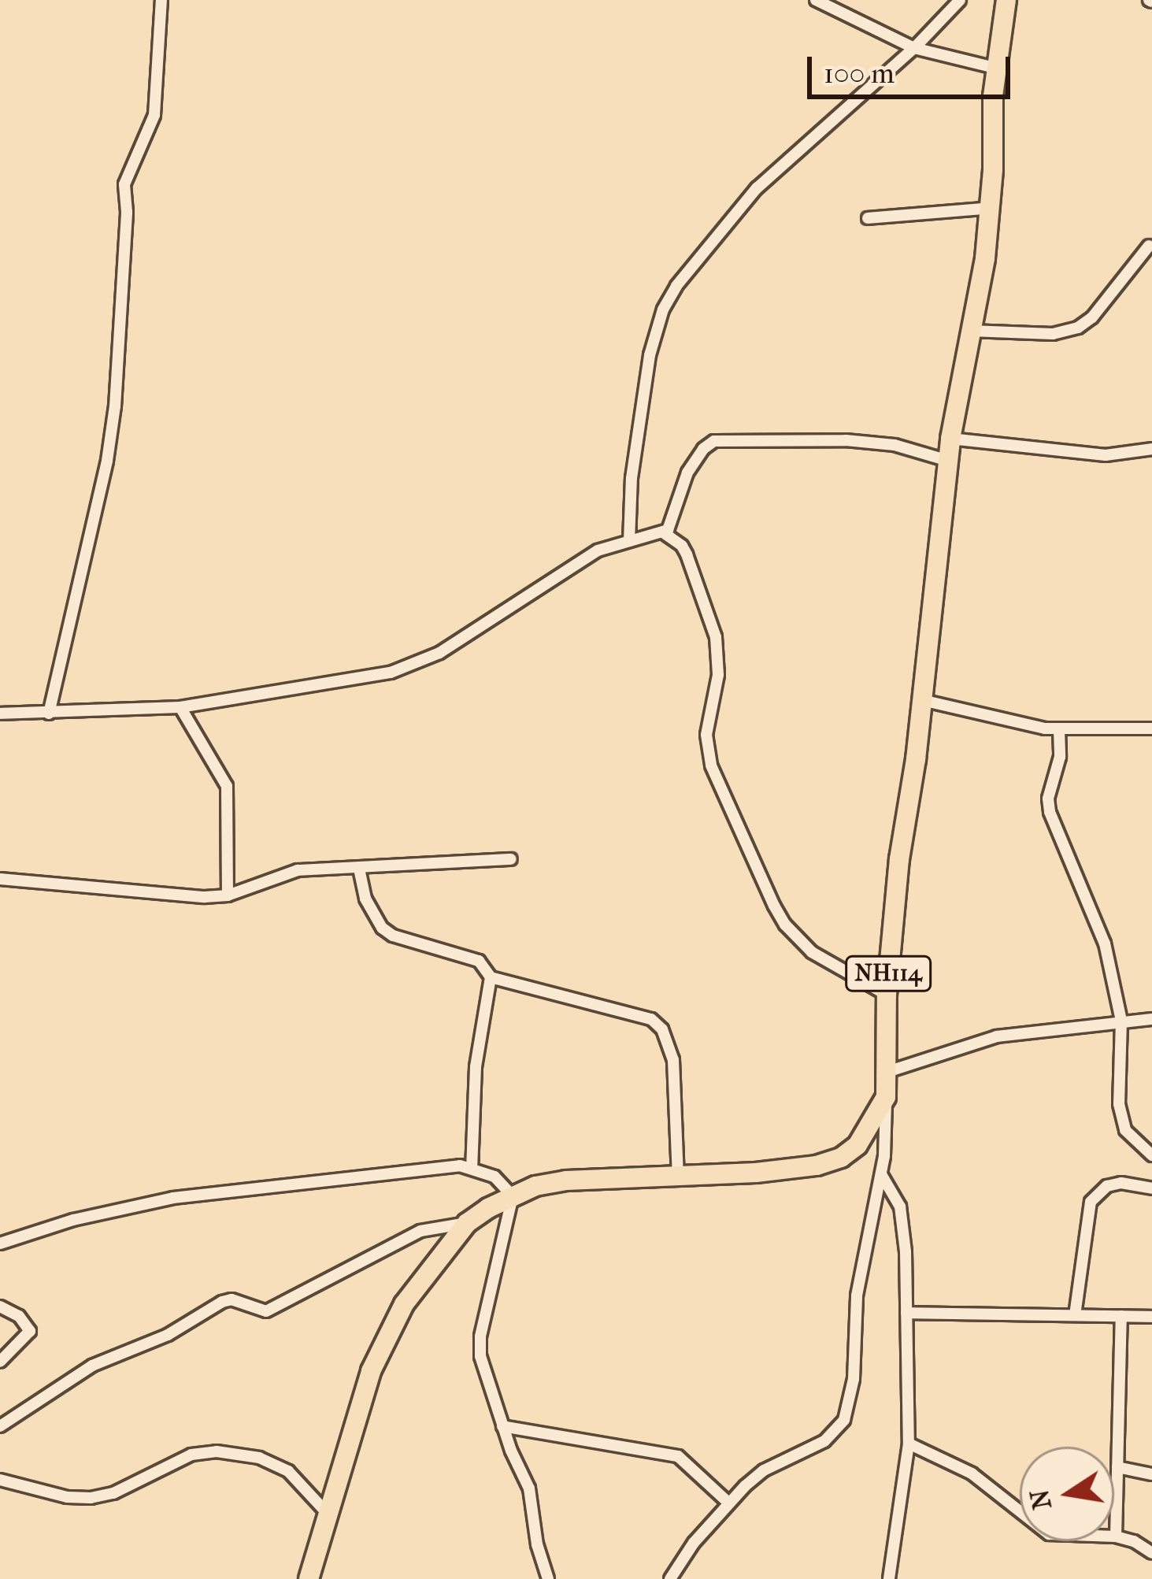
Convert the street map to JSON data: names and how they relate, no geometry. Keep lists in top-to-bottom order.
{
  "streets": {
    "highway": ["NH114"]
  },
  "scale_bar": "100 m",
  "north": "left"
}
